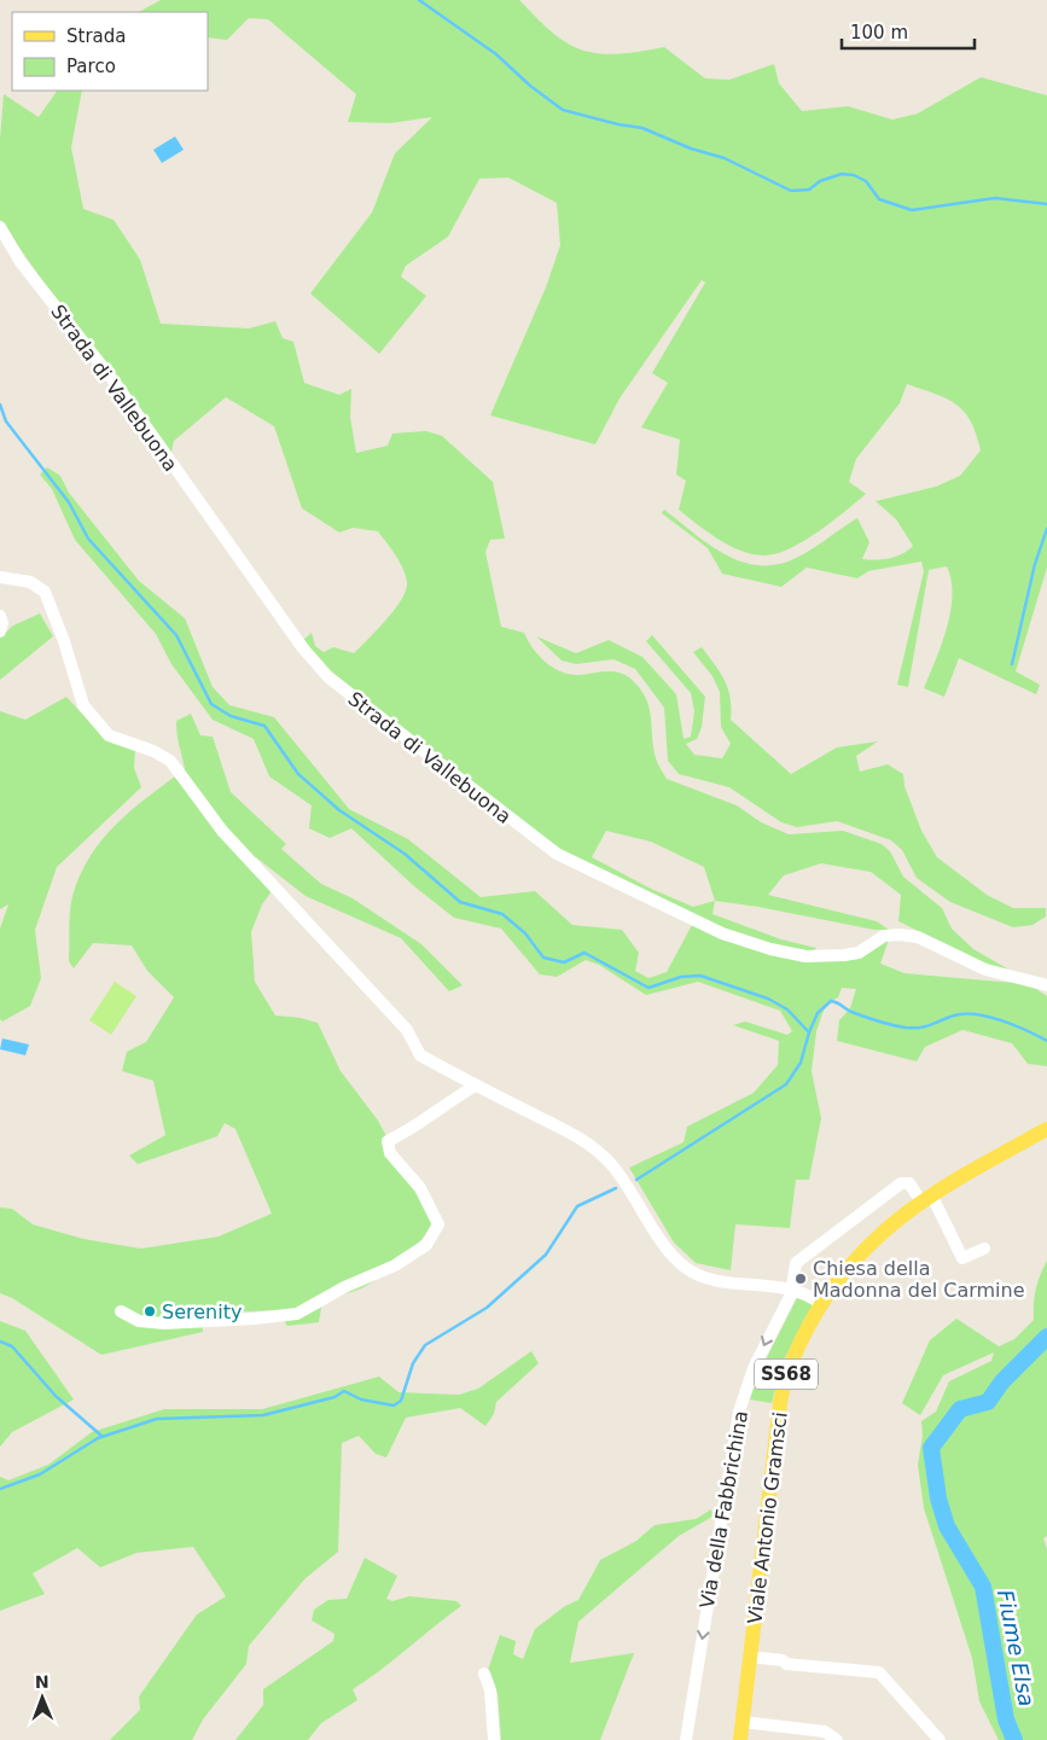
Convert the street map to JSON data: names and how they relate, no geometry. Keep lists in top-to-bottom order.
{
  "streets": {
    "main road": ["SS68", "Viale Antonio Gramsci"],
    "street": ["Strada di Vallebuona", "Via della Fabbrichina"]
  },
  "crossings": [
    ["Via della Fabbrichina", "Viale Antonio Gramsci"]
  ],
  "one_way": ["Via della Fabbrichina"],
  "water": ["Fiume Elsa"],
  "places": ["Chiesa della Madonna del Carmine", "Serenity"],
  "legend": ["Strada", "Parco"],
  "scale_bar": "100 m",
  "north": "top"
}
